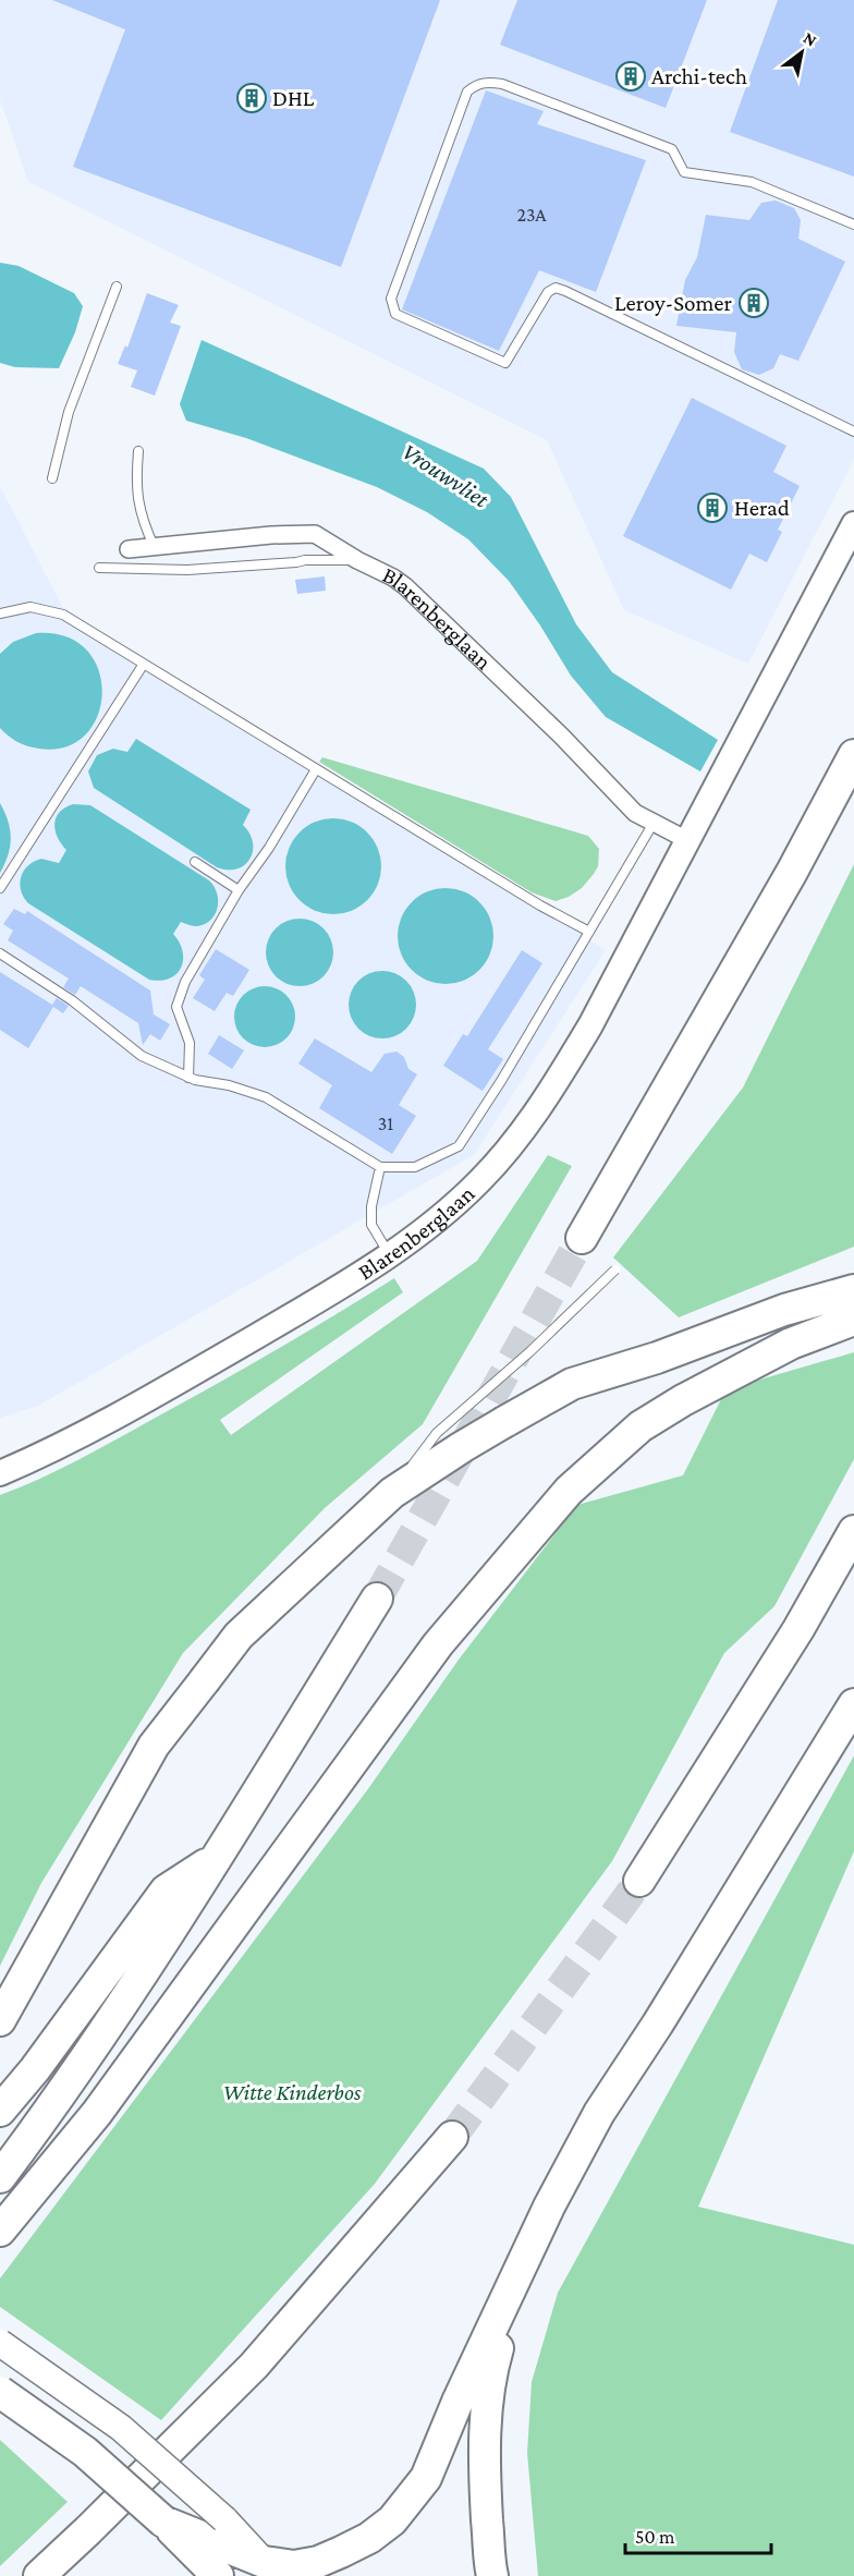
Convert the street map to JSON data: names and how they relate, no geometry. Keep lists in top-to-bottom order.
{
  "streets": {
    "street": ["Blarenberglaan"]
  },
  "water": ["Vrouwvliet"],
  "parks": ["Witte Kinderbos"],
  "places": {
    "building": [
      "Archi-tech",
      "DHL",
      "Leroy-Somer",
      "Herad"
    ]
  },
  "house_numbers": ["23A", "31"],
  "scale_bar": "50 m",
  "north": "top right"
}
